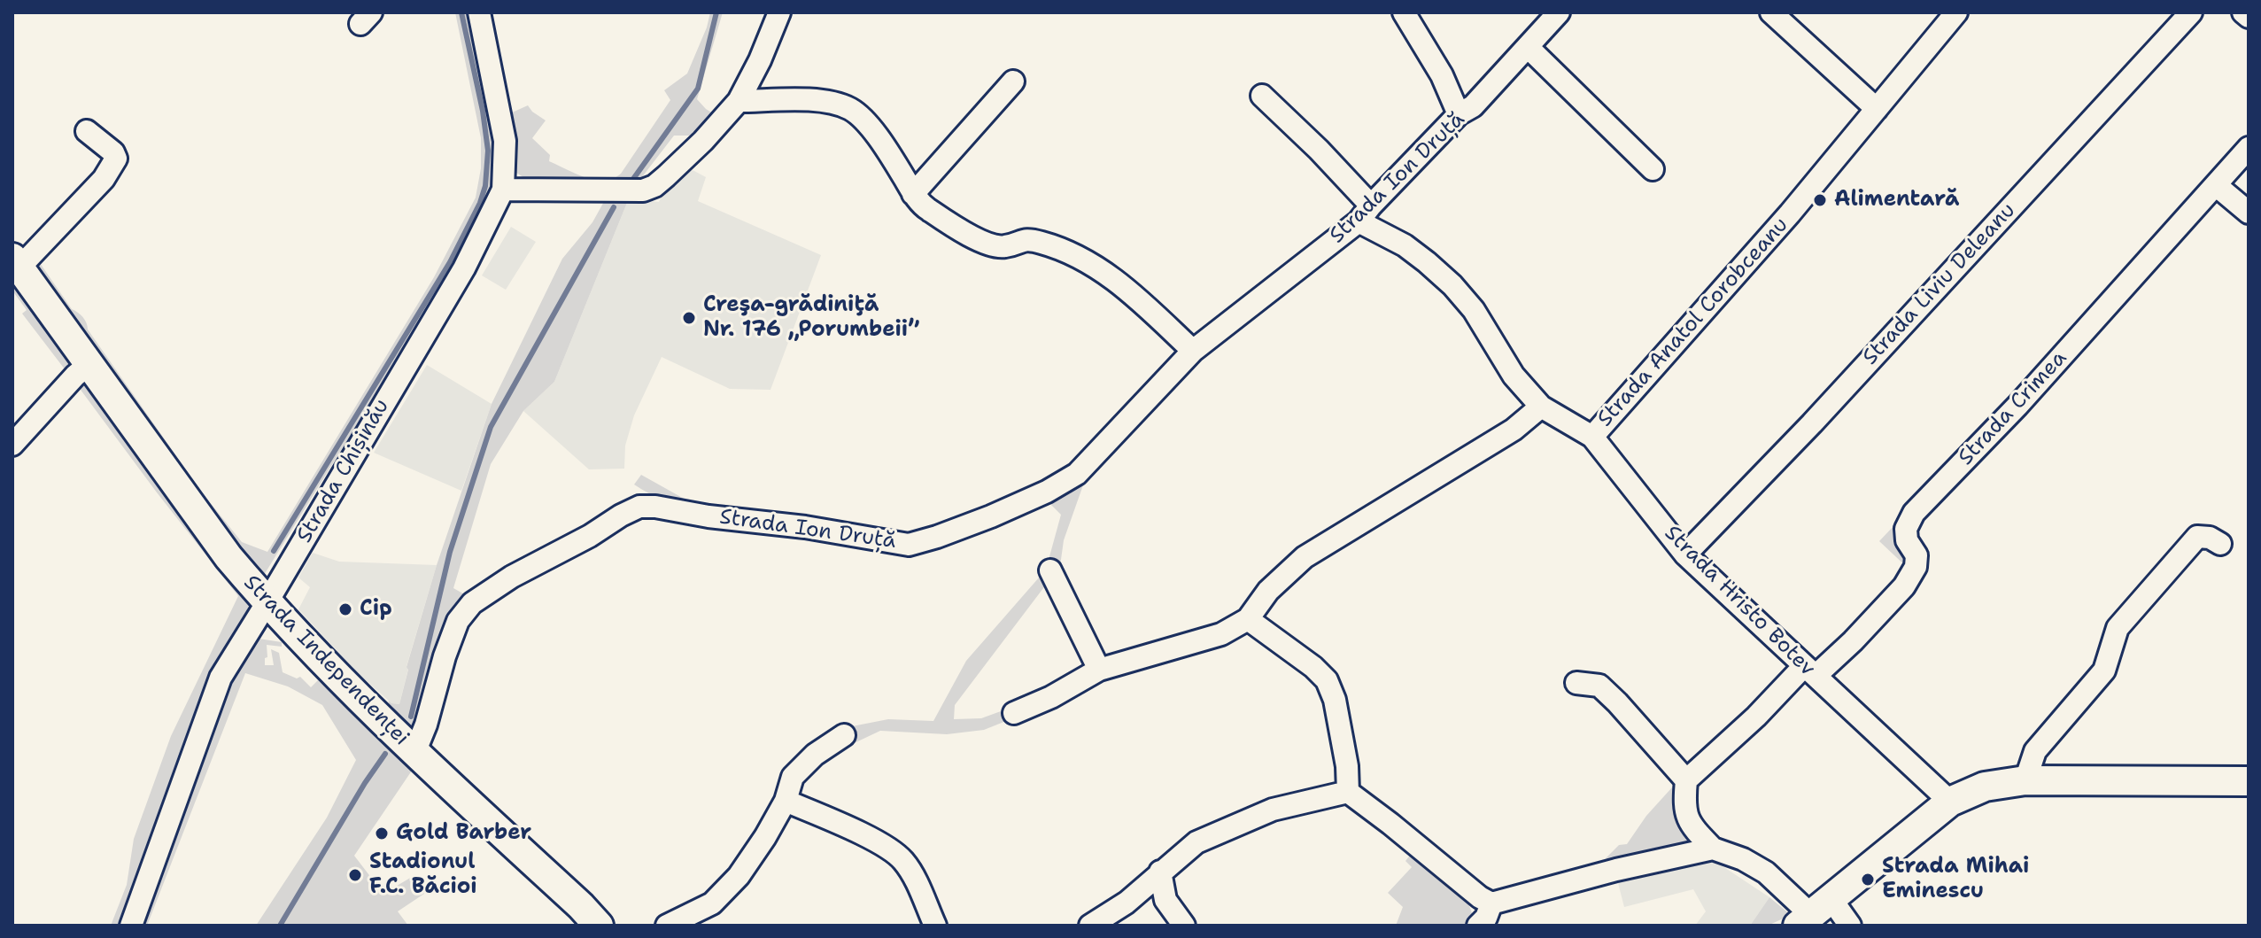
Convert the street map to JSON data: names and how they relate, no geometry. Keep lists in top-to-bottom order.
{
  "streets": {
    "main road": ["Strada Independenței"],
    "street": [
      "Strada Ion Druță",
      "Strada Liviu Deleanu",
      "Strada Anatol Corobceanu",
      "Strada Crimea",
      "Strada Chișinău",
      "Strada Hristo Botev"
    ]
  },
  "crossings": [
    ["Strada Ion Druță", "Strada Hristo Botev"],
    ["Strada Ion Druță", "Strada Independenței"],
    ["Strada Liviu Deleanu", "Strada Hristo Botev"],
    ["Strada Anatol Corobceanu", "Strada Hristo Botev"],
    ["Strada Crimea", "Strada Hristo Botev"],
    ["Strada Chișinău", "Strada Independenței"]
  ],
  "places": [
    "Alimentară",
    "Creşa-grădiniţă Nr. 176 „Porumbeii”",
    "Cip",
    "Gold Barber",
    "Stadionul F.C. Băcioi",
    "Strada Mihai Eminescu"
  ]
}
